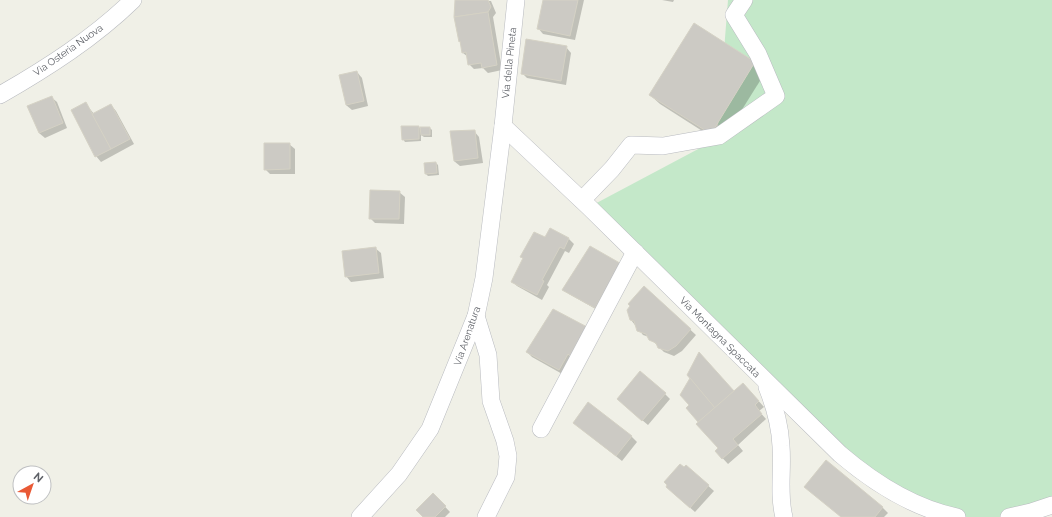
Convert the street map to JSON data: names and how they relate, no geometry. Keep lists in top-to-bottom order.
{
  "streets": {
    "street": [
      "Via Osteria Nuova",
      "Via della Pineta",
      "Via Arenatura",
      "Via Montagna Spaccata"
    ]
  },
  "crossings": [
    ["Via della Pineta", "Via Arenatura"],
    ["Via della Pineta", "Via Montagna Spaccata"],
    ["Via Arenatura", "Via Montagna Spaccata"]
  ],
  "north": "top right"
}
